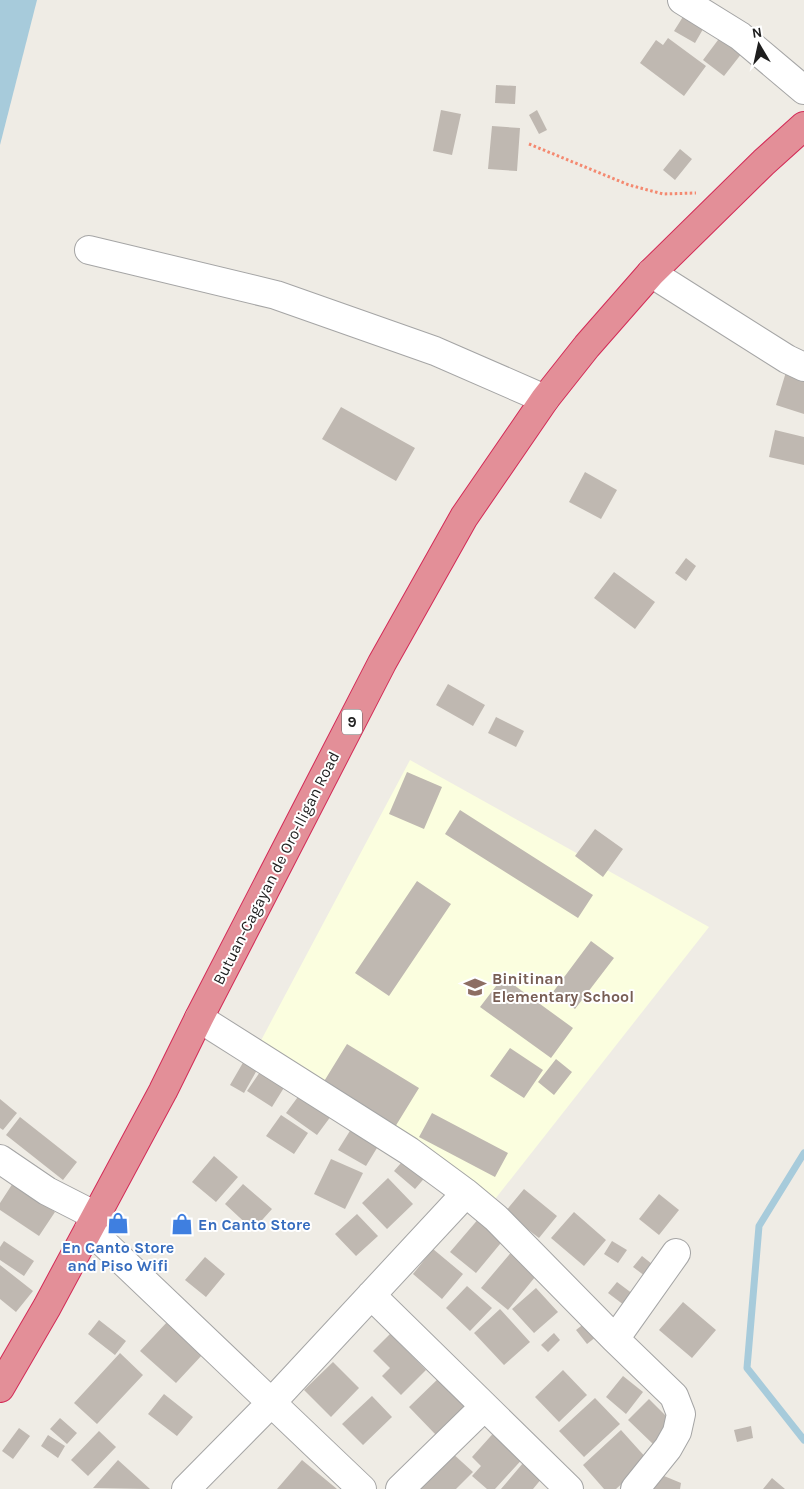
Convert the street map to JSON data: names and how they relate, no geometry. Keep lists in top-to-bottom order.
{
  "streets": {
    "highway": ["9", "Butuan-Cagayan de Oro-Iligan Road"]
  },
  "places": {
    "school or university": ["Binitinan Elementary School"],
    "shop": ["En Canto Store and Piso Wifi", "En Canto Store"]
  },
  "north": "top"
}
